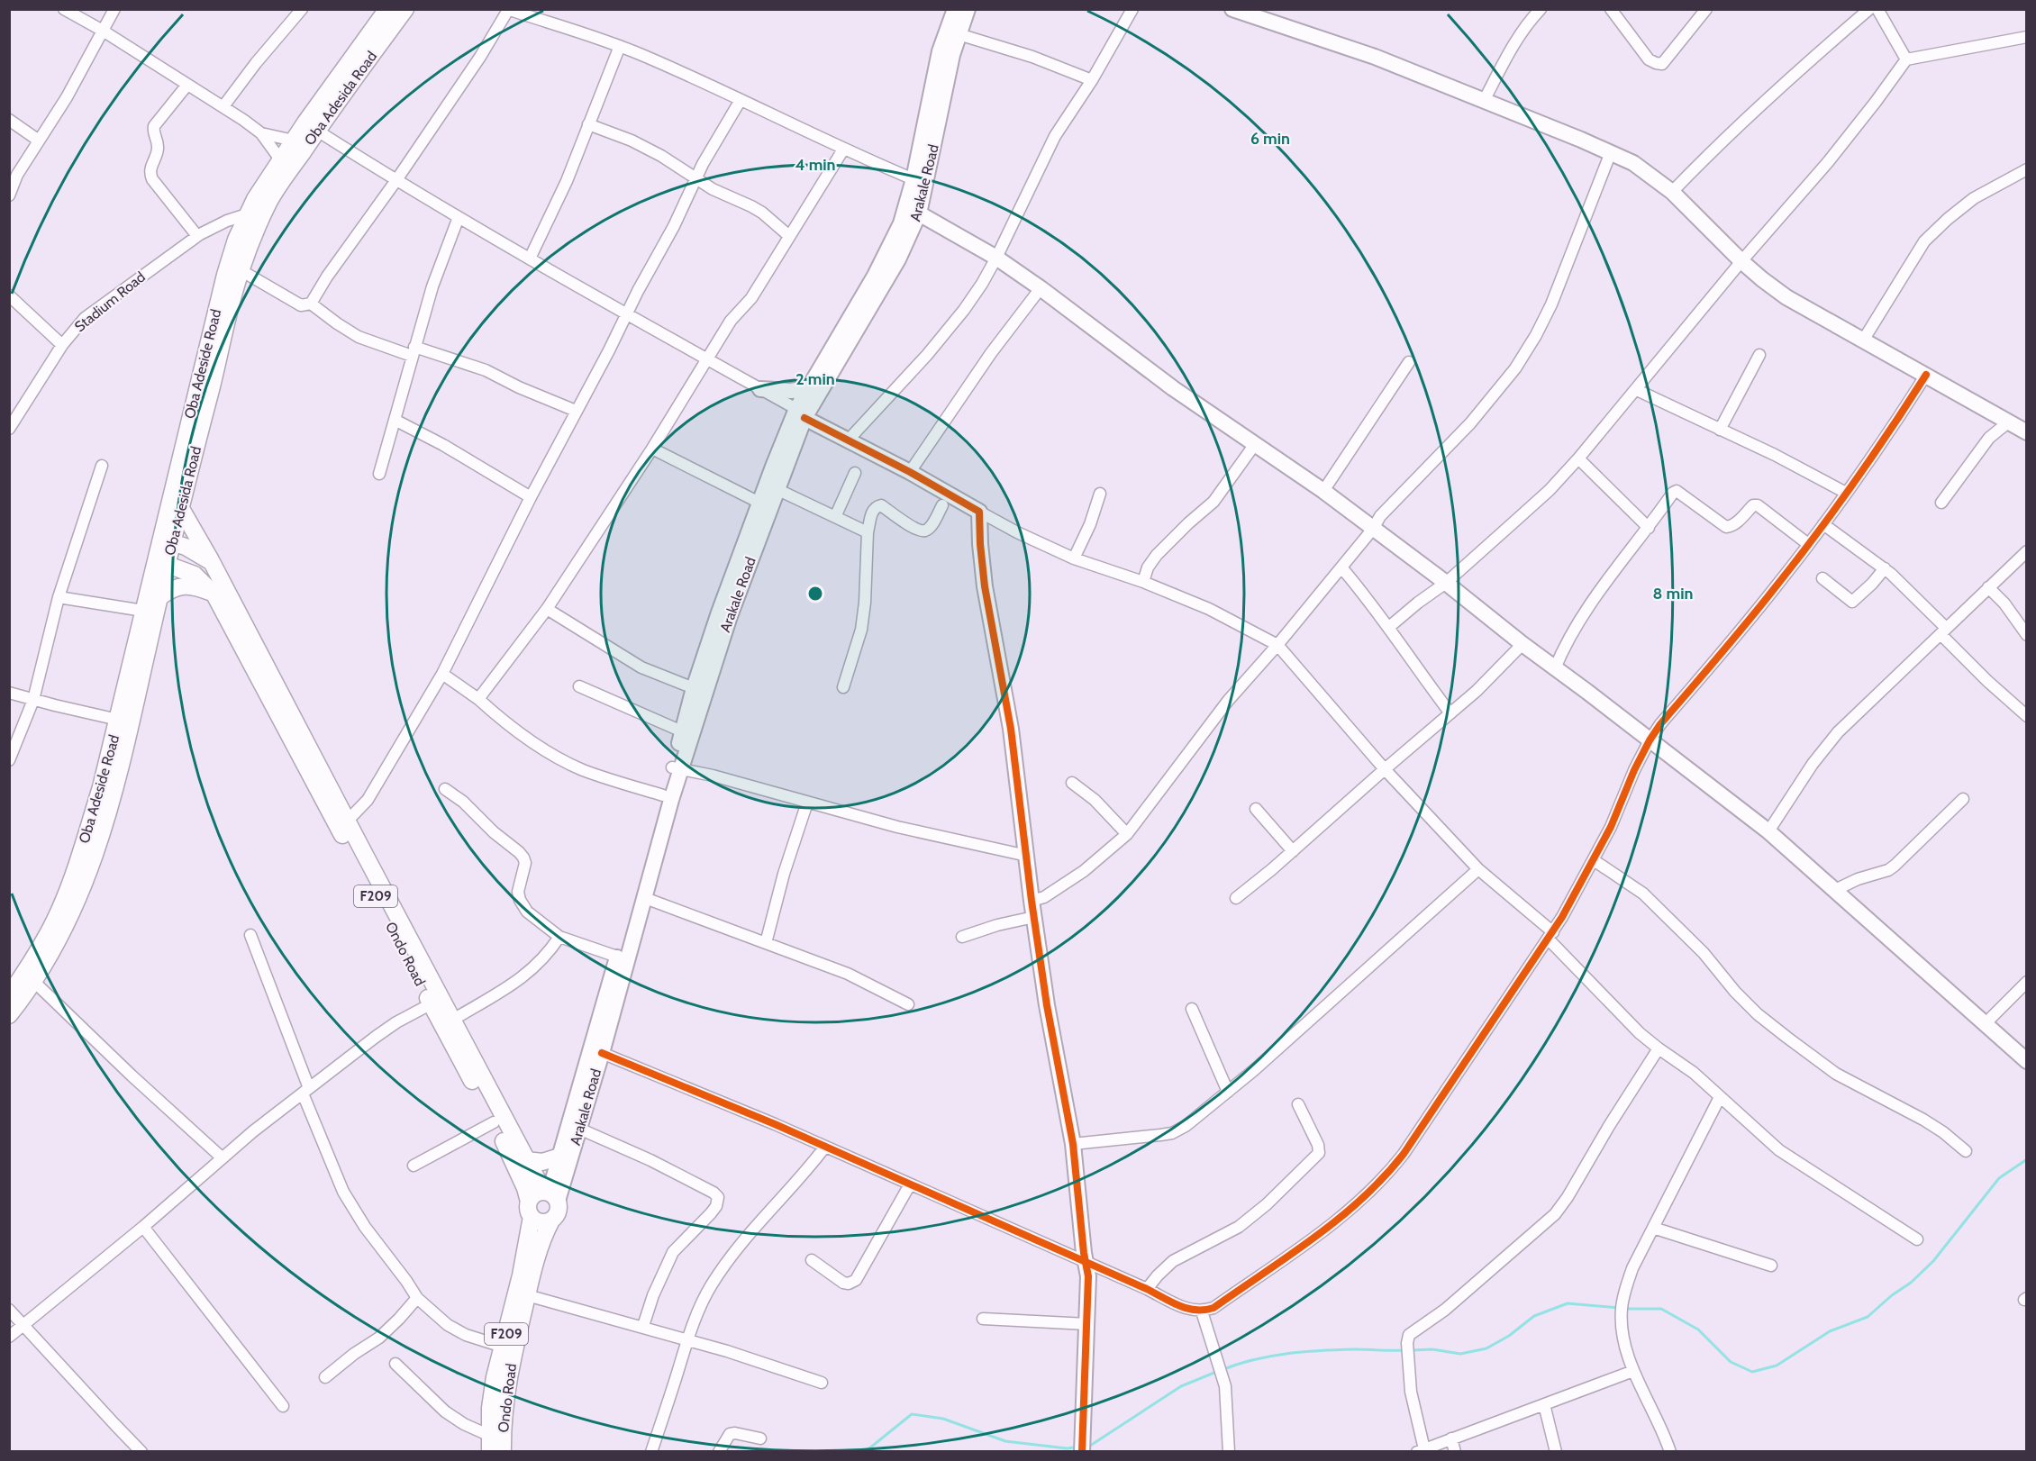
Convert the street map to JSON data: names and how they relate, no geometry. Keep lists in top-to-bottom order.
{
  "streets": {
    "main road": [
      "Oba Adesida Road",
      "Arakale Road",
      "Oba Adeside Road",
      "F209",
      "Ondo Road"
    ],
    "street": ["Stadium Road"]
  },
  "crossings": [
    ["Oba Adesida Road", "Oba Adeside Road"],
    ["Oba Adesida Road", "F209"],
    ["Arakale Road", "F209"],
    ["Arakale Road", "Ondo Road"],
    ["Stadium Road", "Oba Adeside Road"],
    ["Oba Adeside Road", "F209"],
    ["F209", "Ondo Road"]
  ],
  "rings": [
    "6 min",
    "4 min",
    "2 min",
    "8 min"
  ]
}
